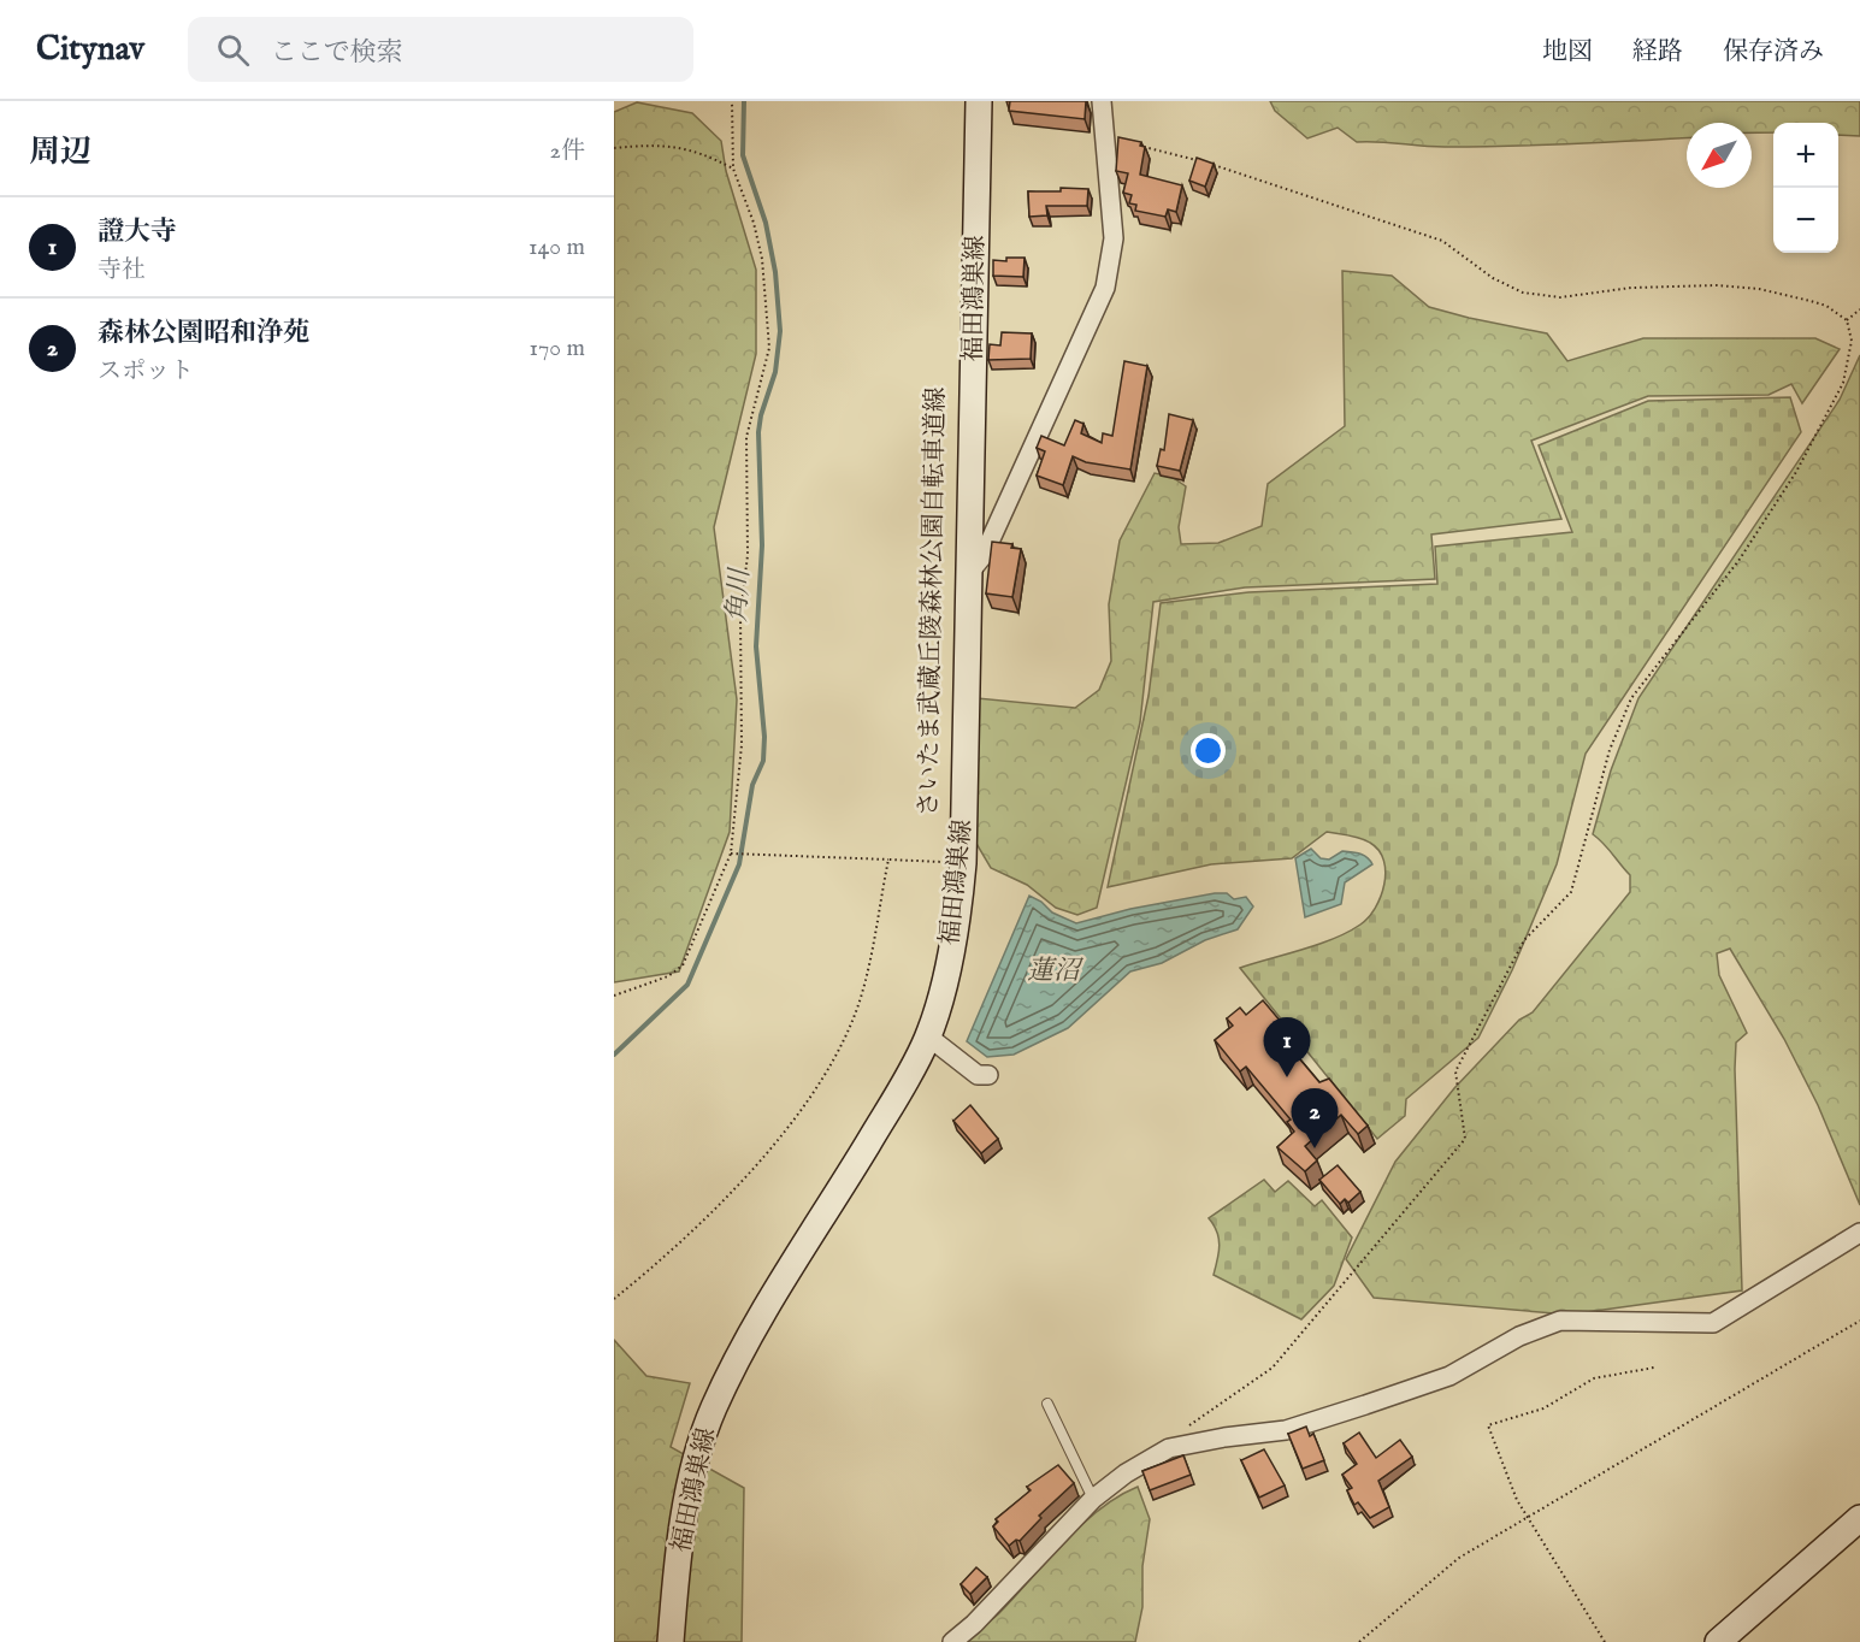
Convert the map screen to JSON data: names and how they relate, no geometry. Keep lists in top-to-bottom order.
{
  "streets": {
    "main road": ["福田鴻巣線"]
  },
  "water": ["角川", "蓮沼"],
  "north": "bottom left",
  "page": {
    "header": "Citynav",
    "search": "ここで検索",
    "nav": ["地図", "経路", "保存済み"],
    "heading": ["周辺", "2件"],
    "map_buttons": ["+", "−"],
    "list": [
      {
        "mark": "1",
        "name": "證大寺",
        "note": "寺社",
        "value": "140 m"
      },
      {
        "mark": "2",
        "name": "森林公園昭和浄苑",
        "note": "スポット",
        "value": "170 m"
      }
    ],
    "pins": ["1", "2"]
  }
}
